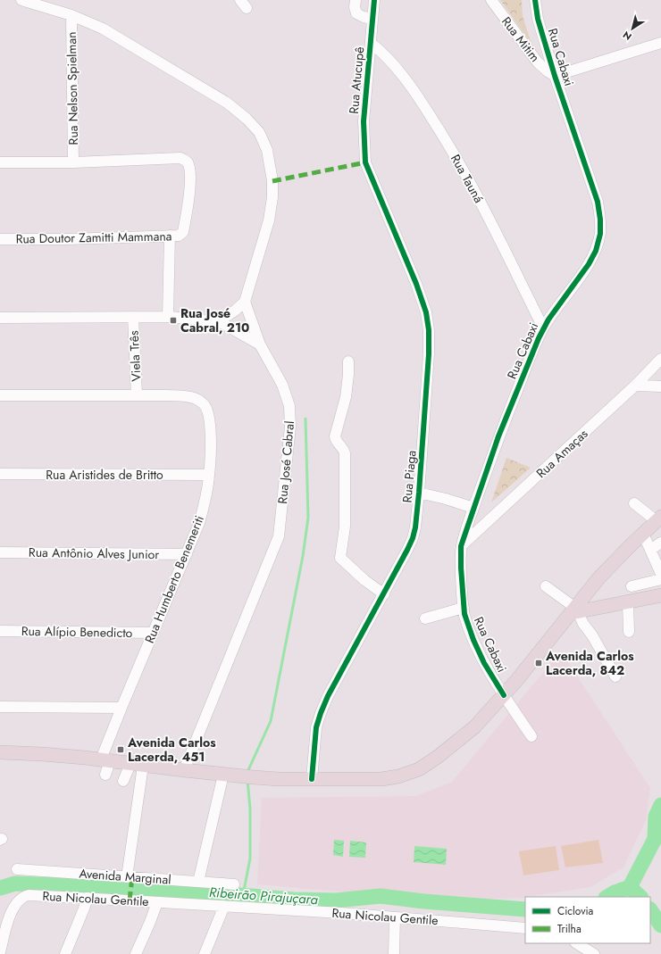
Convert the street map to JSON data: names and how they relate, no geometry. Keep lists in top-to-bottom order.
{
  "streets": {
    "street": [
      "Rua Mitim",
      "Rua Cabaxi",
      "Rua Atucupê",
      "Rua Nelson Spielman",
      "Rua Tauná",
      "Rua Doutor Zamitti Mammana",
      "Viela Três",
      "Rua Amaças",
      "Rua José Cabral",
      "Rua Aristides de Britto",
      "Rua Piaga",
      "Rua Antônio Alves Junior",
      "Rua Humberto Benemeriti",
      "Rua Alípio Benedicto",
      "Avenida Marginal",
      "Rua Nicolau Gentile"
    ]
  },
  "crossings": [
    ["Rua Mitim", "Rua Cabaxi"],
    ["Rua Cabaxi", "Rua Tauná"],
    ["Rua Cabaxi", "Rua Amaças"],
    ["Rua Atucupê", "Rua Tauná"],
    ["Rua Atucupê", "Rua Piaga"],
    ["Rua Nelson Spielman", "Rua Doutor Zamitti Mammana"],
    ["Viela Três", "Rua José Cabral"],
    ["Viela Três", "Rua Humberto Benemeriti"],
    ["Rua Aristides de Britto", "Rua Humberto Benemeriti"],
    ["Rua Antônio Alves Junior", "Rua Humberto Benemeriti"],
    ["Rua Humberto Benemeriti", "Rua Alípio Benedicto"]
  ],
  "water": ["Ribeirão Pirajuçara"],
  "places": {
    "transit": ["Rua José Cabral, 210", "Avenida Carlos Lacerda, 842", "Avenida Carlos Lacerda, 451"]
  },
  "legend": ["Ciclovia", "Trilha"],
  "north": "bottom left"
}
